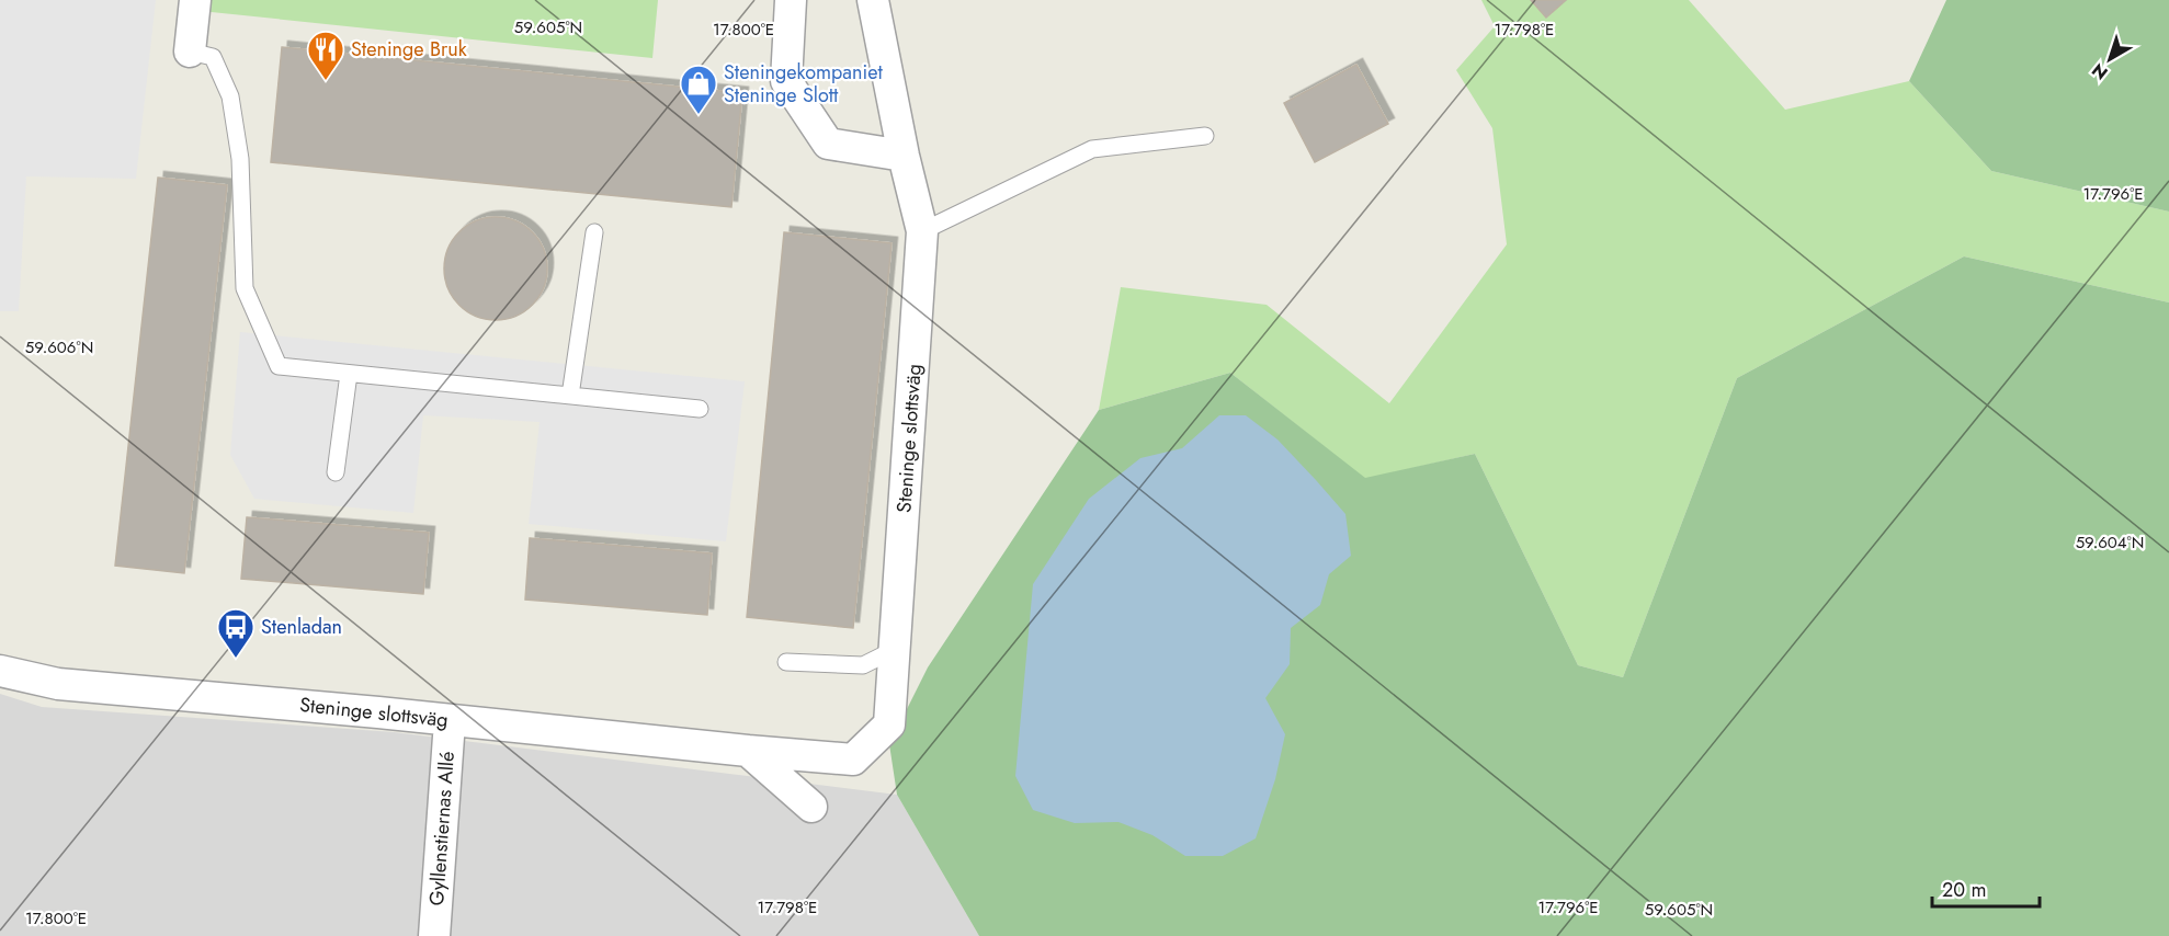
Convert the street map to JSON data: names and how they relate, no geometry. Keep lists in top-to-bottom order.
{
  "streets": {
    "street": ["Steninge slottsväg", "Gyllenstiernas Allé"]
  },
  "crossings": [
    ["Steninge slottsväg", "Gyllenstiernas Allé"]
  ],
  "places": {
    "restaurant": ["Steninge Bruk"],
    "shop": ["Steningekompaniet Steninge Slott"],
    "bus stop": ["Stenladan"]
  },
  "scale_bar": "20 m",
  "north": "bottom left",
  "coordinates": [
    "59.605°N",
    "17.800°E",
    "17.798°E",
    "17.796°E",
    "59.606°N",
    "59.604°N"
  ]
}
